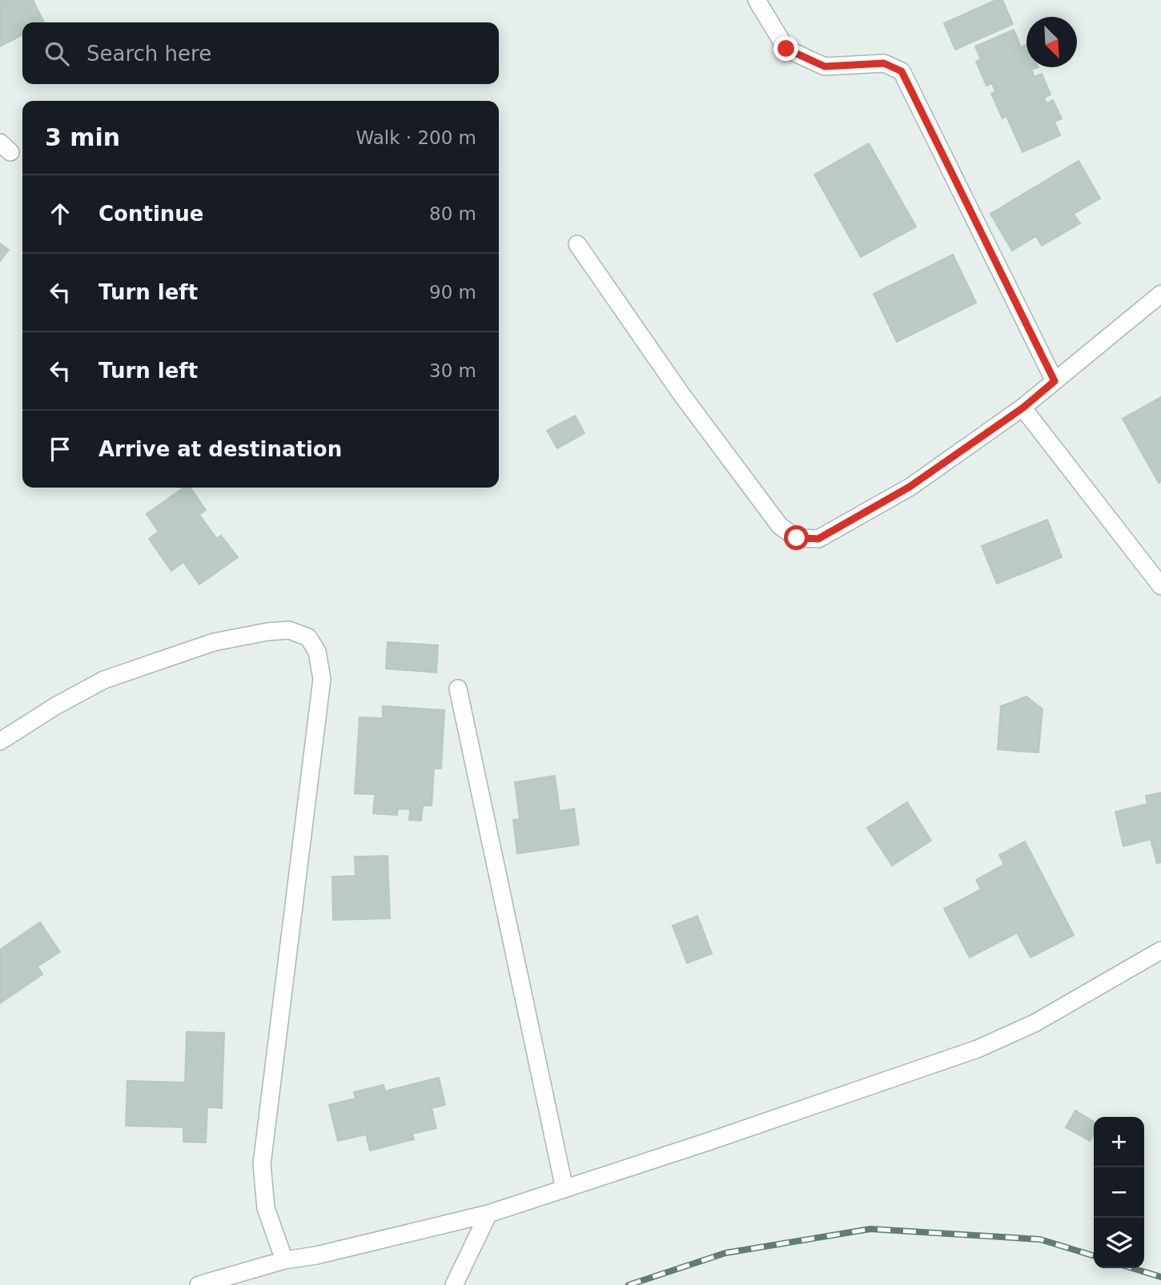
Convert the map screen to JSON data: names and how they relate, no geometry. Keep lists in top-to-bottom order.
{
  "north": "bottom right",
  "page": {
    "search": "Search here",
    "heading": ["3 min", "Walk · 200 m"],
    "list": [
      ["Continue", "80 m"],
      ["Turn left", "90 m"],
      ["Turn left", "30 m"],
      "Arrive at destination"
    ],
    "map_buttons": ["+", "−"]
  }
}
